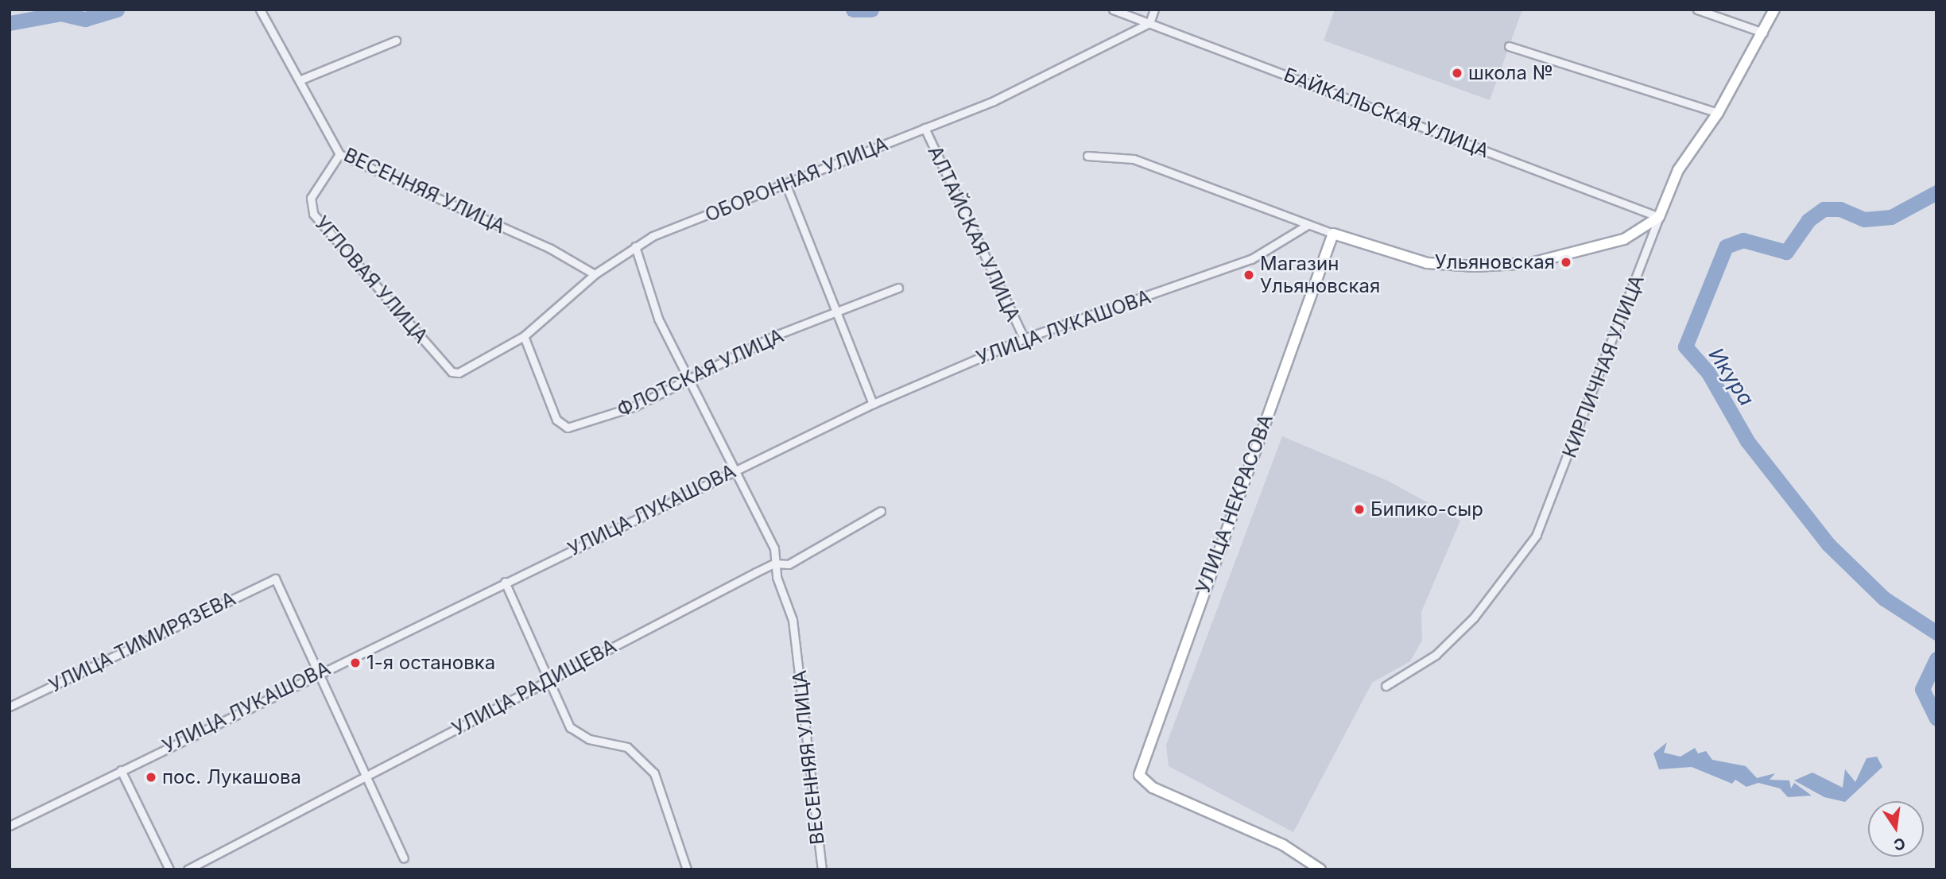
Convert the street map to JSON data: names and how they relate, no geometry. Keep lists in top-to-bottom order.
{
  "streets": {
    "street": [
      "БАЙКАЛЬСКАЯ УЛИЦА",
      "ОБОРОННАЯ УЛИЦА",
      "ВЕСЕННЯЯ УЛИЦА",
      "АЛТАЙСКАЯ УЛИЦА",
      "УГЛОВАЯ УЛИЦА",
      "УЛИЦА ЛУКАШОВА",
      "КИРПИЧНАЯ УЛИЦА",
      "ФЛОТСКАЯ УЛИЦА",
      "УЛИЦА НЕКРАСОВА",
      "УЛИЦА ТИМИРЯЗЕВА",
      "УЛИЦА РАДИЩЕВА"
    ]
  },
  "crossings": [
    ["БАЙКАЛЬСКАЯ УЛИЦА", "ОБОРОННАЯ УЛИЦА"],
    ["БАЙКАЛЬСКАЯ УЛИЦА", "КИРПИЧНАЯ УЛИЦА"],
    ["ОБОРОННАЯ УЛИЦА", "ВЕСЕННЯЯ УЛИЦА"],
    ["ОБОРОННАЯ УЛИЦА", "АЛТАЙСКАЯ УЛИЦА"],
    ["ОБОРОННАЯ УЛИЦА", "УГЛОВАЯ УЛИЦА"],
    ["ОБОРОННАЯ УЛИЦА", "ФЛОТСКАЯ УЛИЦА"],
    ["ВЕСЕННЯЯ УЛИЦА", "УГЛОВАЯ УЛИЦА"],
    ["ВЕСЕННЯЯ УЛИЦА", "УЛИЦА ЛУКАШОВА"],
    ["ВЕСЕННЯЯ УЛИЦА", "ФЛОТСКАЯ УЛИЦА"],
    ["ВЕСЕННЯЯ УЛИЦА", "УЛИЦА РАДИЩЕВА"],
    ["АЛТАЙСКАЯ УЛИЦА", "УЛИЦА ЛУКАШОВА"],
    ["УЛИЦА ЛУКАШОВА", "УЛИЦА ТИМИРЯЗЕВА"]
  ],
  "water": ["Икура"],
  "places": [
    "школа №",
    "Ульяновская",
    "Магазин Ульяновская",
    "Бипико-сыр",
    "1-я остановка",
    "пос. Лукашова"
  ],
  "north": "bottom"
}
